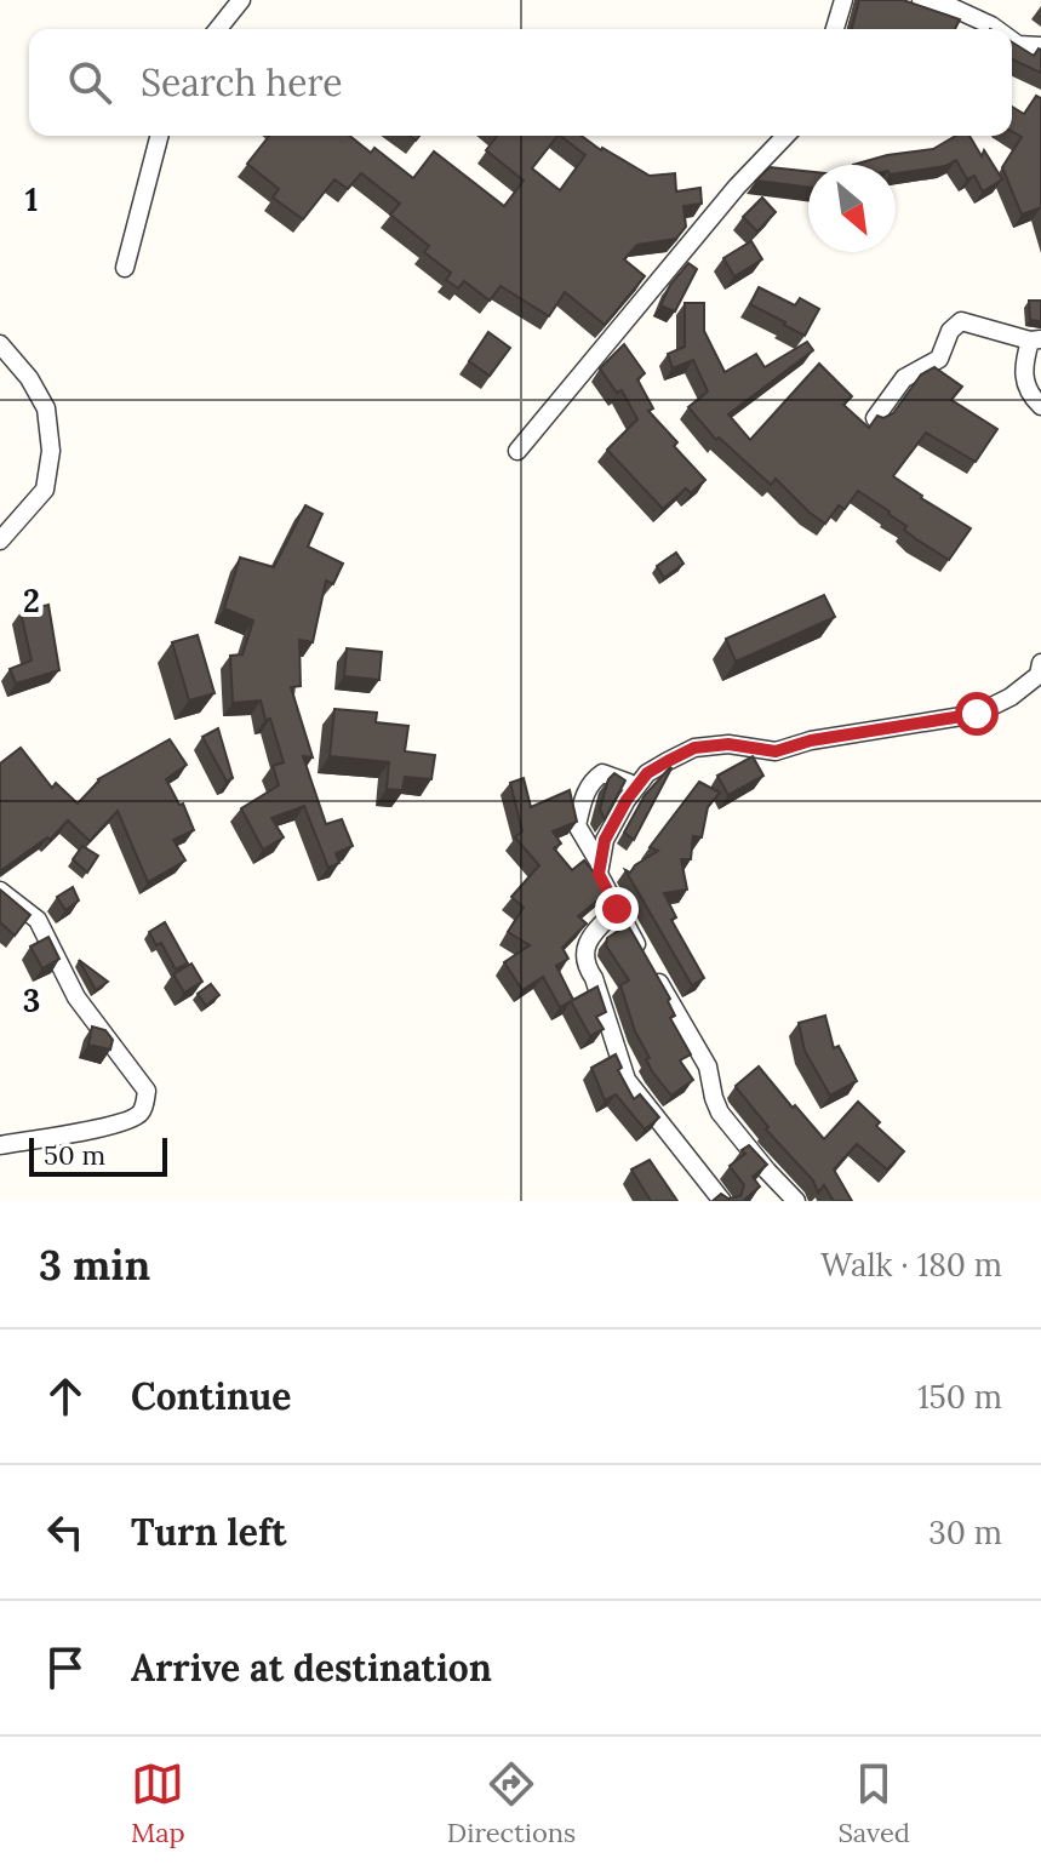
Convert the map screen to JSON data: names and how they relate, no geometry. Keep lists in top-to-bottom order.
{
  "scale_bar": "50 m",
  "north": "bottom right",
  "page": {
    "search": "Search here",
    "scale": "50 m",
    "heading": ["3 min", "Walk · 180 m"],
    "list": [
      ["Continue", "150 m"],
      ["Turn left", "30 m"],
      "Arrive at destination"
    ],
    "nav": ["Map", "Directions", "Saved"]
  },
  "grid": {
    "rows": ["1", "2", "3"]
  }
}
